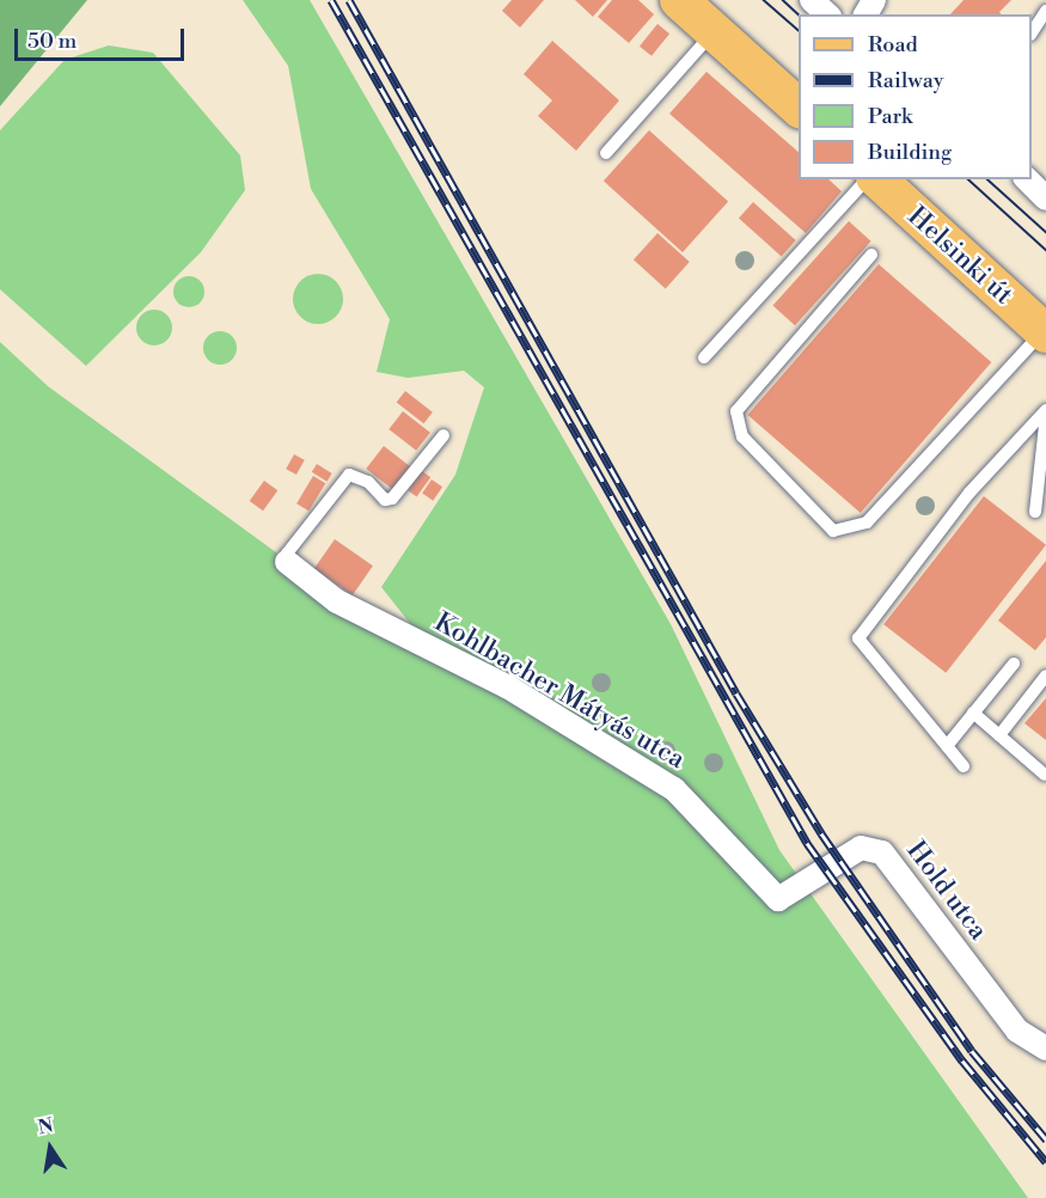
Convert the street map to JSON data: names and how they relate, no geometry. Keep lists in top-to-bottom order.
{
  "streets": {
    "main road": ["Helsinki út"],
    "street": ["Kohlbacher Mátyás utca", "Hold utca"]
  },
  "crossings": [
    ["Kohlbacher Mátyás utca", "Hold utca"]
  ],
  "legend": [
    "Road",
    "Railway",
    "Park",
    "Building"
  ],
  "scale_bar": "50 m",
  "north": "top"
}
